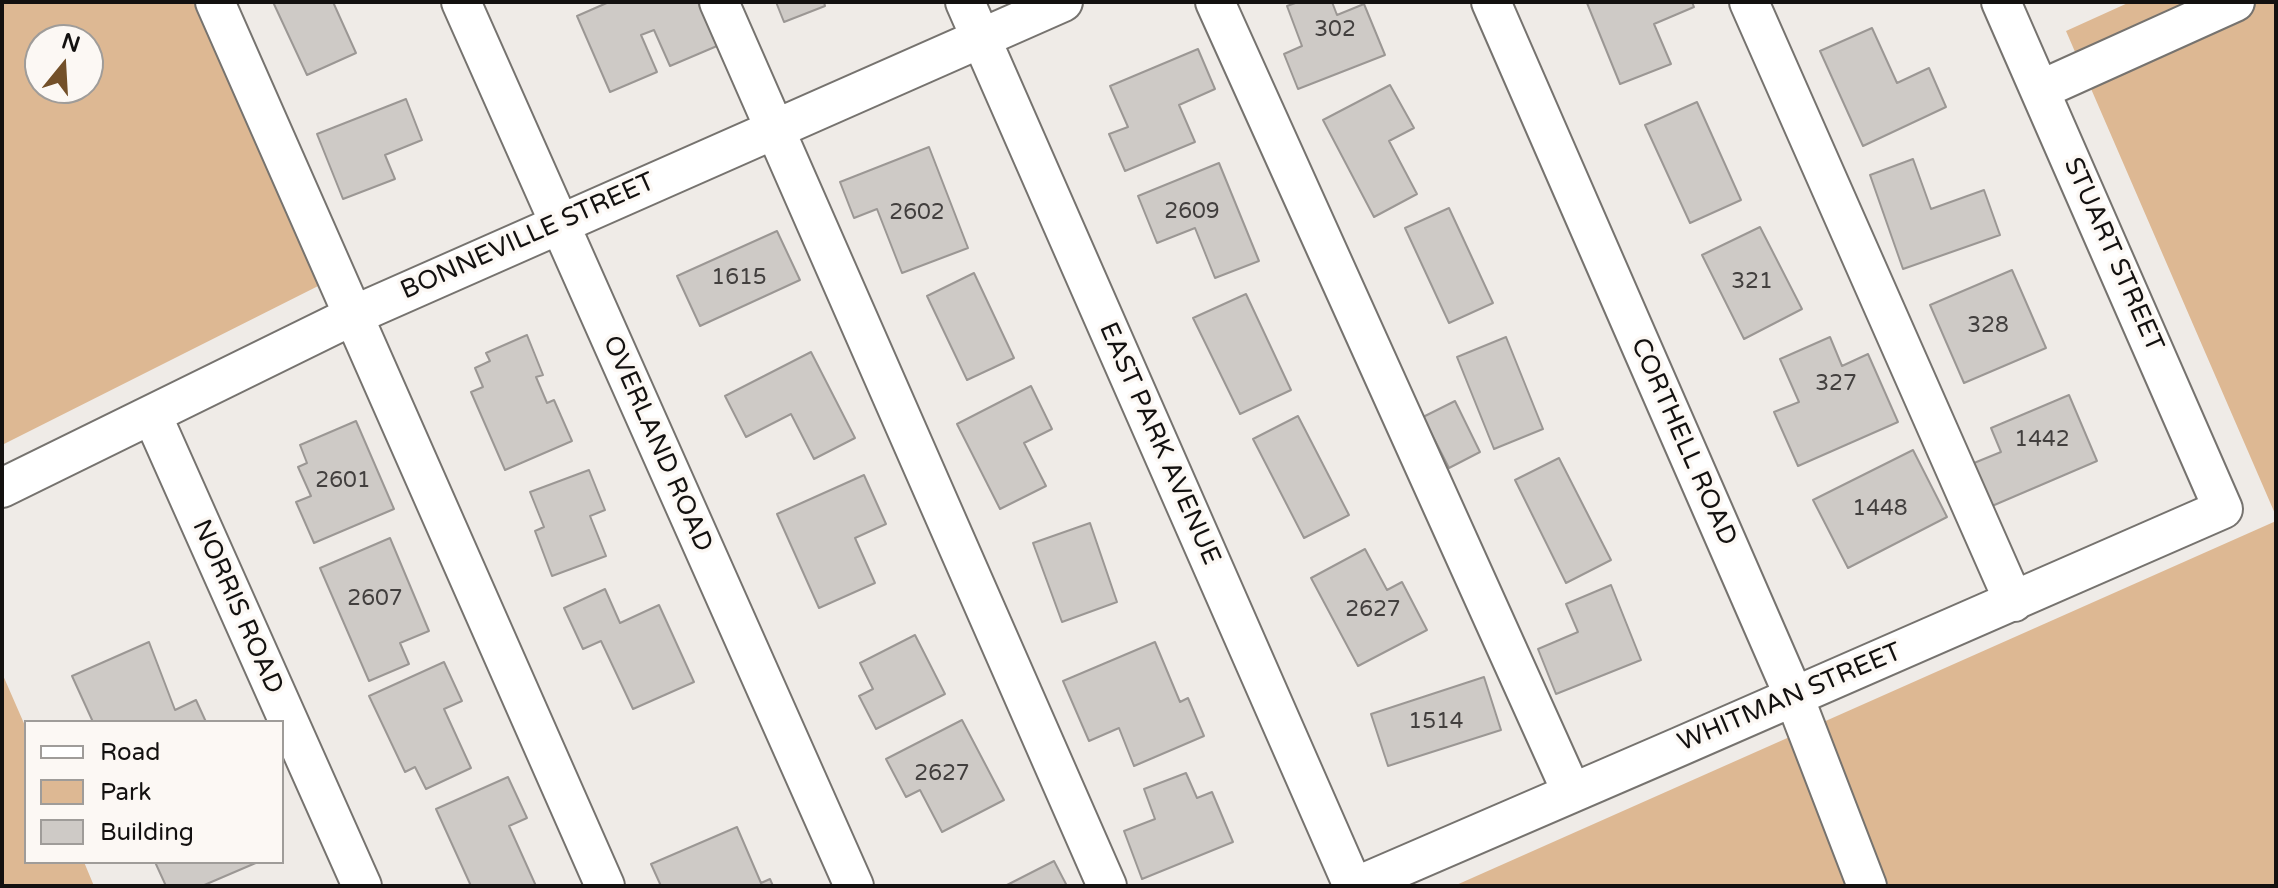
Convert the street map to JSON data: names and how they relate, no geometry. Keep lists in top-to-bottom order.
{
  "streets": {
    "street": [
      "BONNEVILLE STREET",
      "STUART STREET",
      "CORTHELL ROAD",
      "OVERLAND ROAD",
      "EAST PARK AVENUE",
      "NORRIS ROAD",
      "WHITMAN STREET"
    ]
  },
  "crossings": [
    ["BONNEVILLE STREET", "OVERLAND ROAD"],
    ["BONNEVILLE STREET", "EAST PARK AVENUE"],
    ["BONNEVILLE STREET", "NORRIS ROAD"],
    ["STUART STREET", "WHITMAN STREET"],
    ["CORTHELL ROAD", "WHITMAN STREET"],
    ["EAST PARK AVENUE", "WHITMAN STREET"]
  ],
  "house_numbers": [
    "302",
    "2609",
    "2602",
    "1615",
    "321",
    "328",
    "327",
    "1442",
    "2601",
    "1448",
    "2607",
    "2627",
    "1514",
    "2627"
  ],
  "legend": ["Road", "Park", "Building"],
  "north": "top"
}
